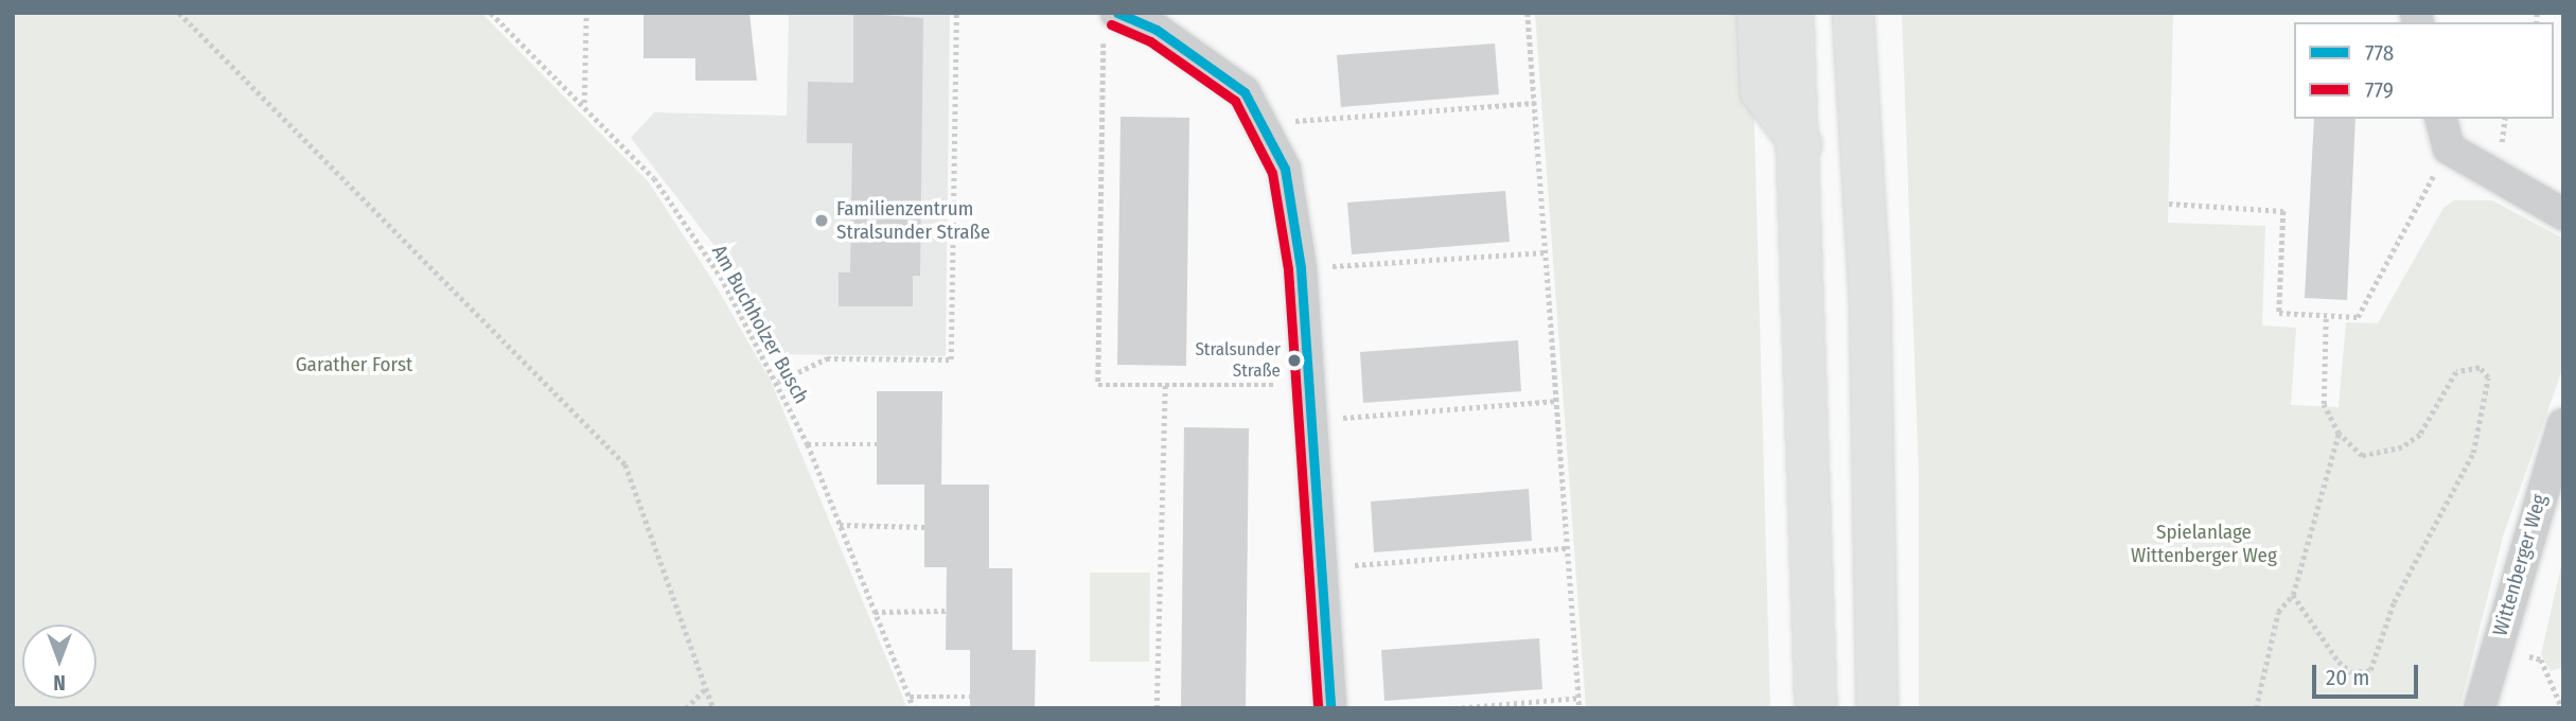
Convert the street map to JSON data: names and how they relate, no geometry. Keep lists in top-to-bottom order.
{
  "streets": {
    "street": ["Wittenberger Weg"],
    "path": ["Am Buchholzer Busch"]
  },
  "parks": ["Garather Forst", "Spielanlage Wittenberger Weg"],
  "places": ["Familienzentrum Stralsunder Straße", "Stralsunder Straße"],
  "lines": ["transit line 778", "transit line 779"],
  "legend": ["778", "779"],
  "scale_bar": "20 m",
  "north": "bottom"
}
